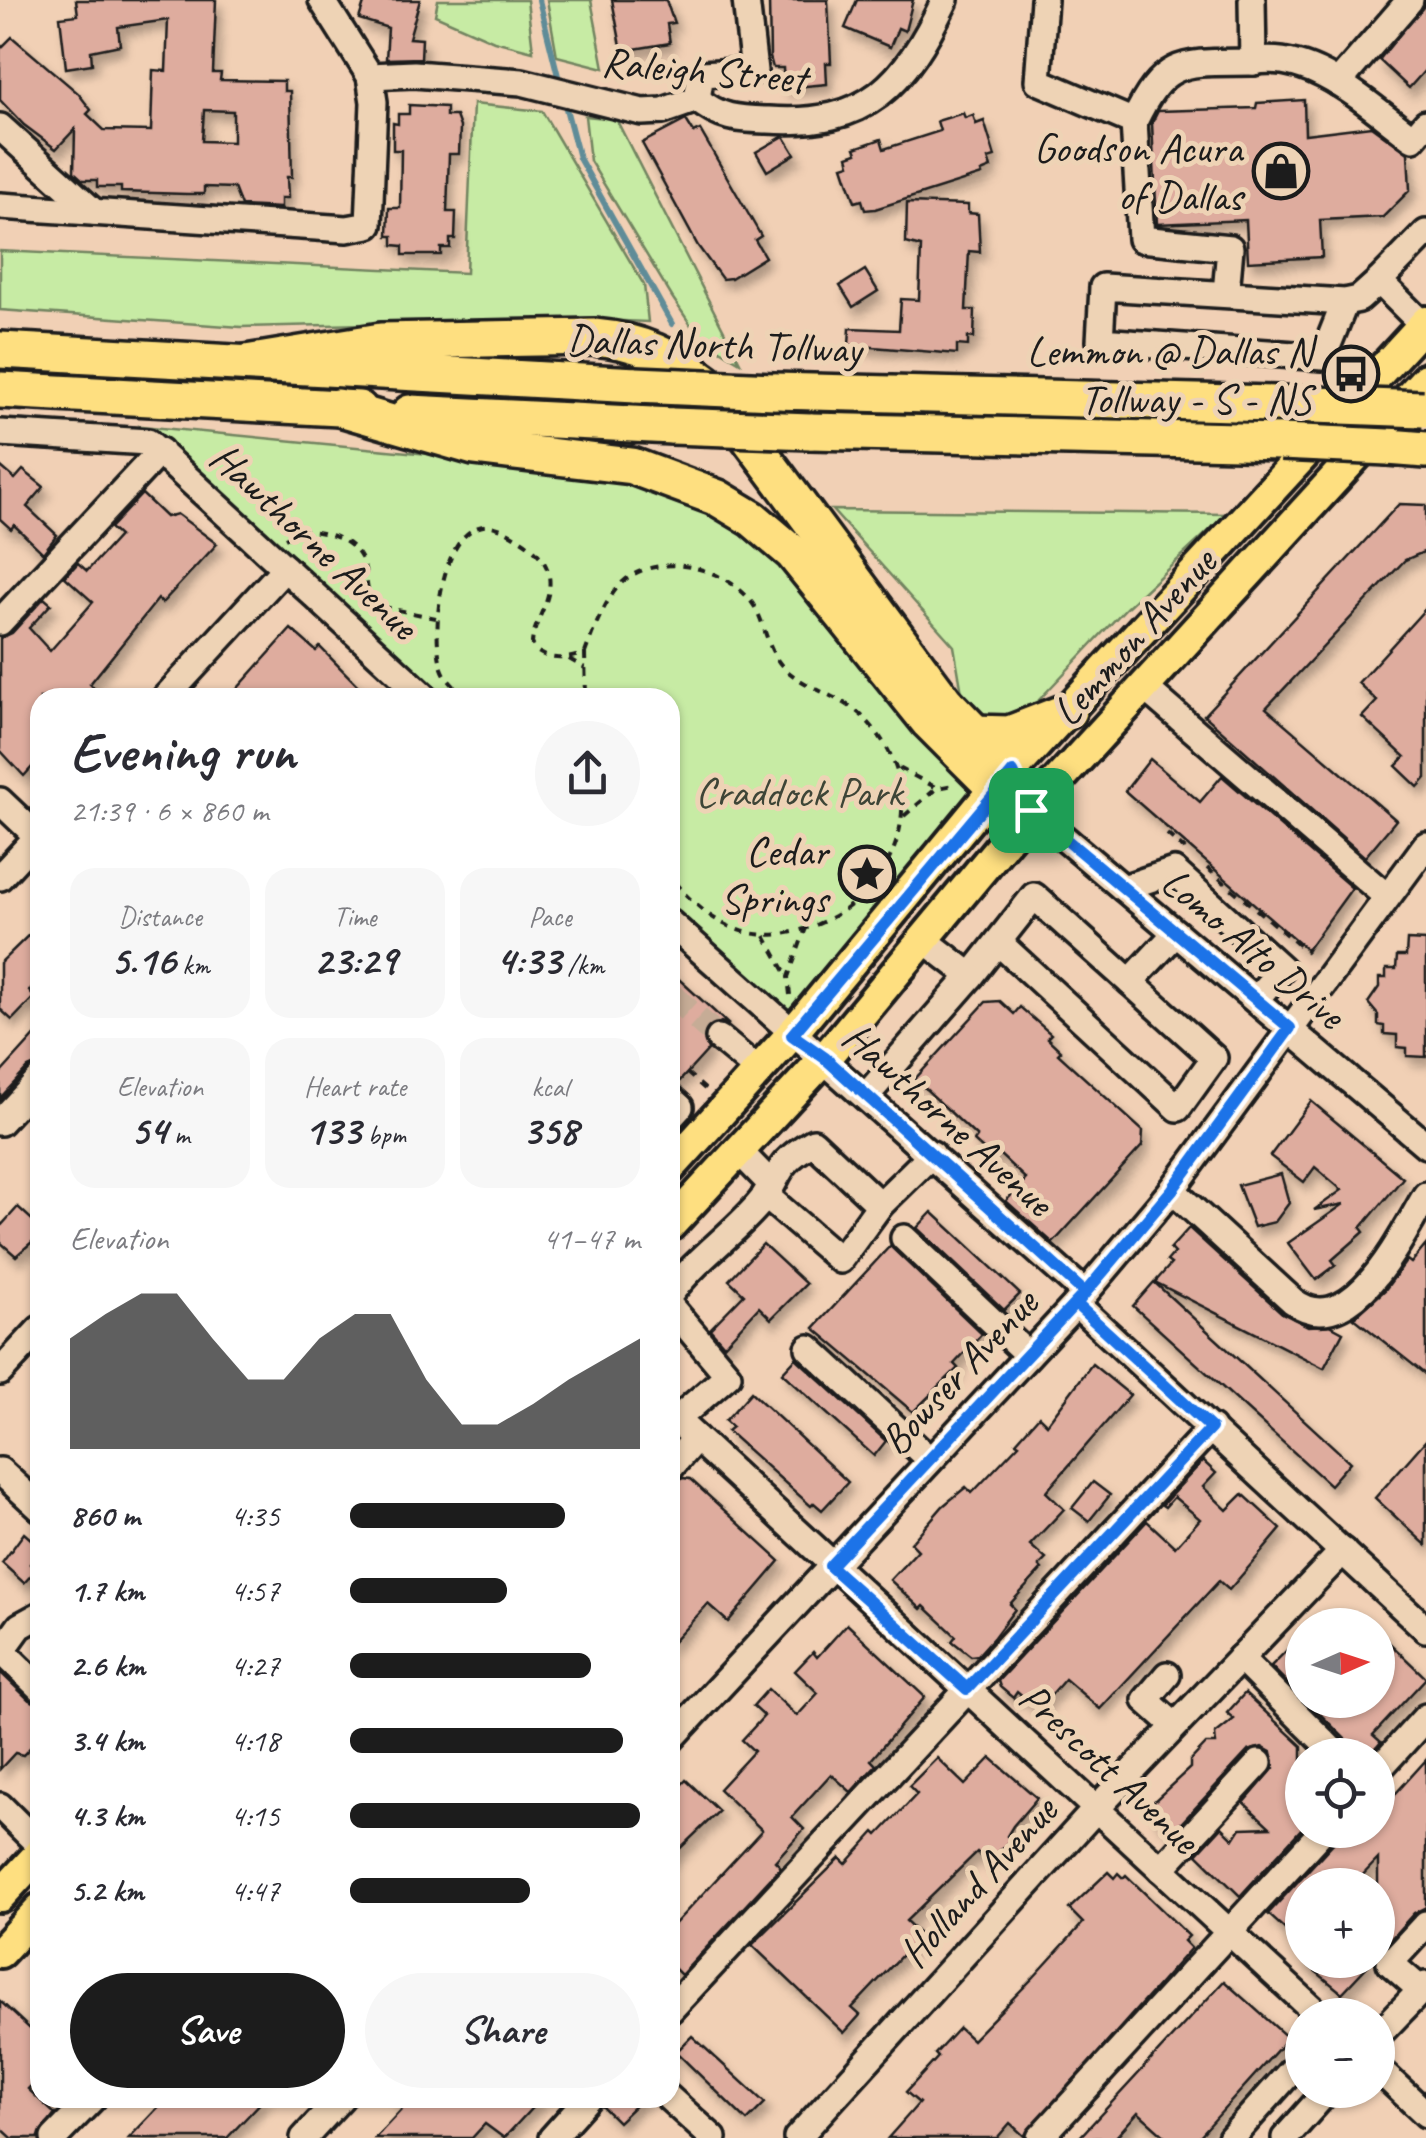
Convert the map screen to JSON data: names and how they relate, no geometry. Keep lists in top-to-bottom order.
{
  "streets": {
    "highway": ["Dallas North Tollway"],
    "main road": ["Lemmon Avenue"],
    "street": [
      "Raleigh Street",
      "Hawthorne Avenue",
      "Lomo Alto Drive",
      "Bowser Avenue",
      "Prescott Avenue",
      "Holland Avenue"
    ]
  },
  "crossings": [
    ["Dallas North Tollway", "Lemmon Avenue"],
    ["Hawthorne Avenue", "Lemmon Avenue"],
    ["Hawthorne Avenue", "Bowser Avenue"],
    ["Hawthorne Avenue", "Holland Avenue"],
    ["Lemmon Avenue", "Lomo Alto Drive"],
    ["Lomo Alto Drive", "Bowser Avenue"],
    ["Bowser Avenue", "Prescott Avenue"],
    ["Prescott Avenue", "Holland Avenue"]
  ],
  "parks": ["Craddock Park"],
  "places": {
    "shop": ["Goodson Acura of Dallas"],
    "bus stop": ["Lemmon @ Dallas N Tollway - S - NS"],
    "place": ["Cedar Springs"]
  },
  "north": "right",
  "page": {
    "heading": ["Evening run", "21:39 · 6 × 860 m"],
    "stats": [
      ["Distance", "5.16 km"],
      ["Time", "23:29"],
      ["Pace", "4:33 /km"],
      ["Elevation", "54 m"],
      ["Heart rate", "133 bpm"],
      ["kcal", "358"]
    ],
    "chart": ["Elevation", "41–47 m"],
    "list": [
      {
        "name": "860 m",
        "note": "4:35"
      },
      {
        "name": "1.7 km",
        "note": "4:57"
      },
      {
        "name": "2.6 km",
        "note": "4:27"
      },
      {
        "name": "3.4 km",
        "note": "4:18"
      },
      {
        "name": "4.3 km",
        "note": "4:15"
      },
      {
        "name": "5.2 km",
        "note": "4:47"
      }
    ],
    "map_buttons": ["+", "−"],
    "buttons": ["Save", "Share"]
  }
}
